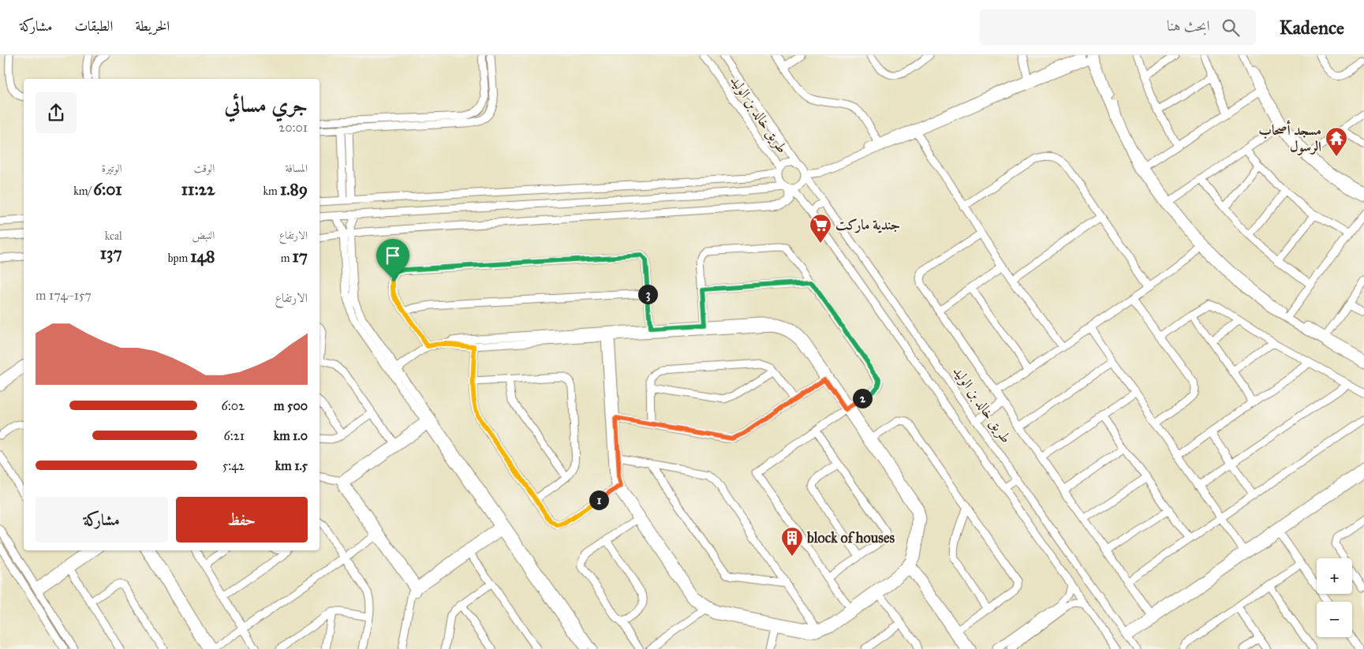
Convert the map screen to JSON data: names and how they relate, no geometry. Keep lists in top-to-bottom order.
{
  "streets": {
    "street": ["طريق خالد بن الوليد"]
  },
  "places": {
    "temple": ["مسجد أصحاب الرسول"],
    "supermarket": ["جندية ماركت"],
    "building": ["block of houses"]
  },
  "page": {
    "header": "Kadence",
    "search": "ابحث هنا",
    "nav": ["الخريطة", "الطبقات", "مشاركة"],
    "heading": ["جري مسائي", "20:01"],
    "stats": [
      ["المسافة", "1.89 km"],
      ["الوقت", "11:22"],
      ["الوتيرة", "6:01 /km"],
      ["الارتفاع", "17 m"],
      ["النبض", "148 bpm"],
      ["kcal", "137"]
    ],
    "chart": ["الارتفاع", "157–174 m"],
    "pins": ["3", "2", "1"],
    "list": [
      {
        "name": "500 m",
        "note": "6:02"
      },
      {
        "name": "1.0 km",
        "note": "6:21"
      },
      {
        "name": "1.5 km",
        "note": "5:42"
      }
    ],
    "buttons": ["حفظ", "مشاركة"],
    "map_buttons": ["+", "−"]
  }
}
